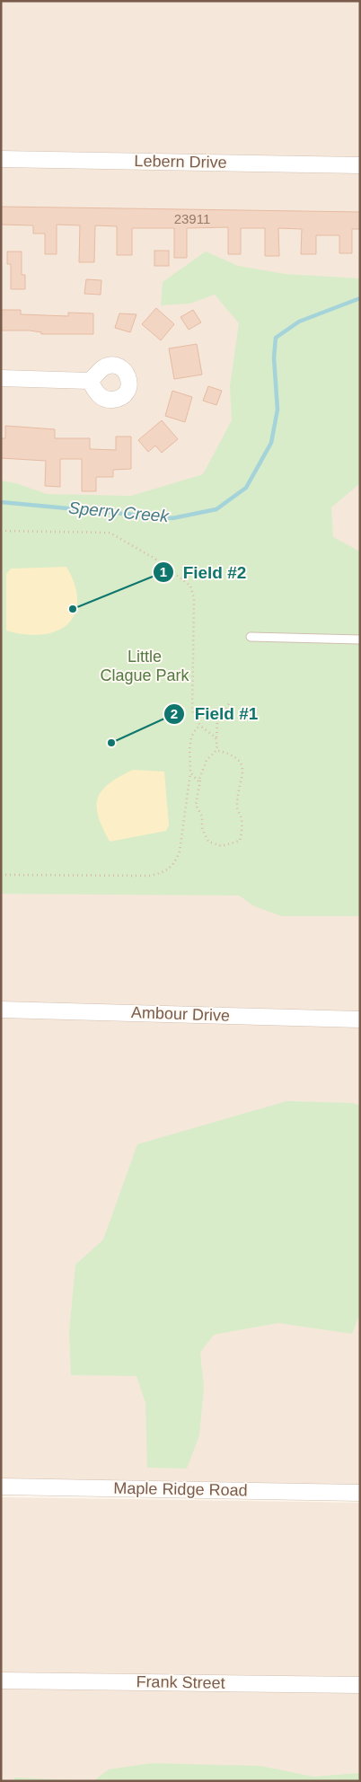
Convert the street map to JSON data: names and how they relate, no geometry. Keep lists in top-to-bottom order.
{
  "streets": {
    "street": [
      "Lebern Drive",
      "Ambour Drive",
      "Maple Ridge Road",
      "Frank Street"
    ]
  },
  "water": ["Sperry Creek"],
  "parks": ["Little Clague Park"],
  "places": ["Field #2", "Field #1"],
  "house_numbers": ["23911"]
}
